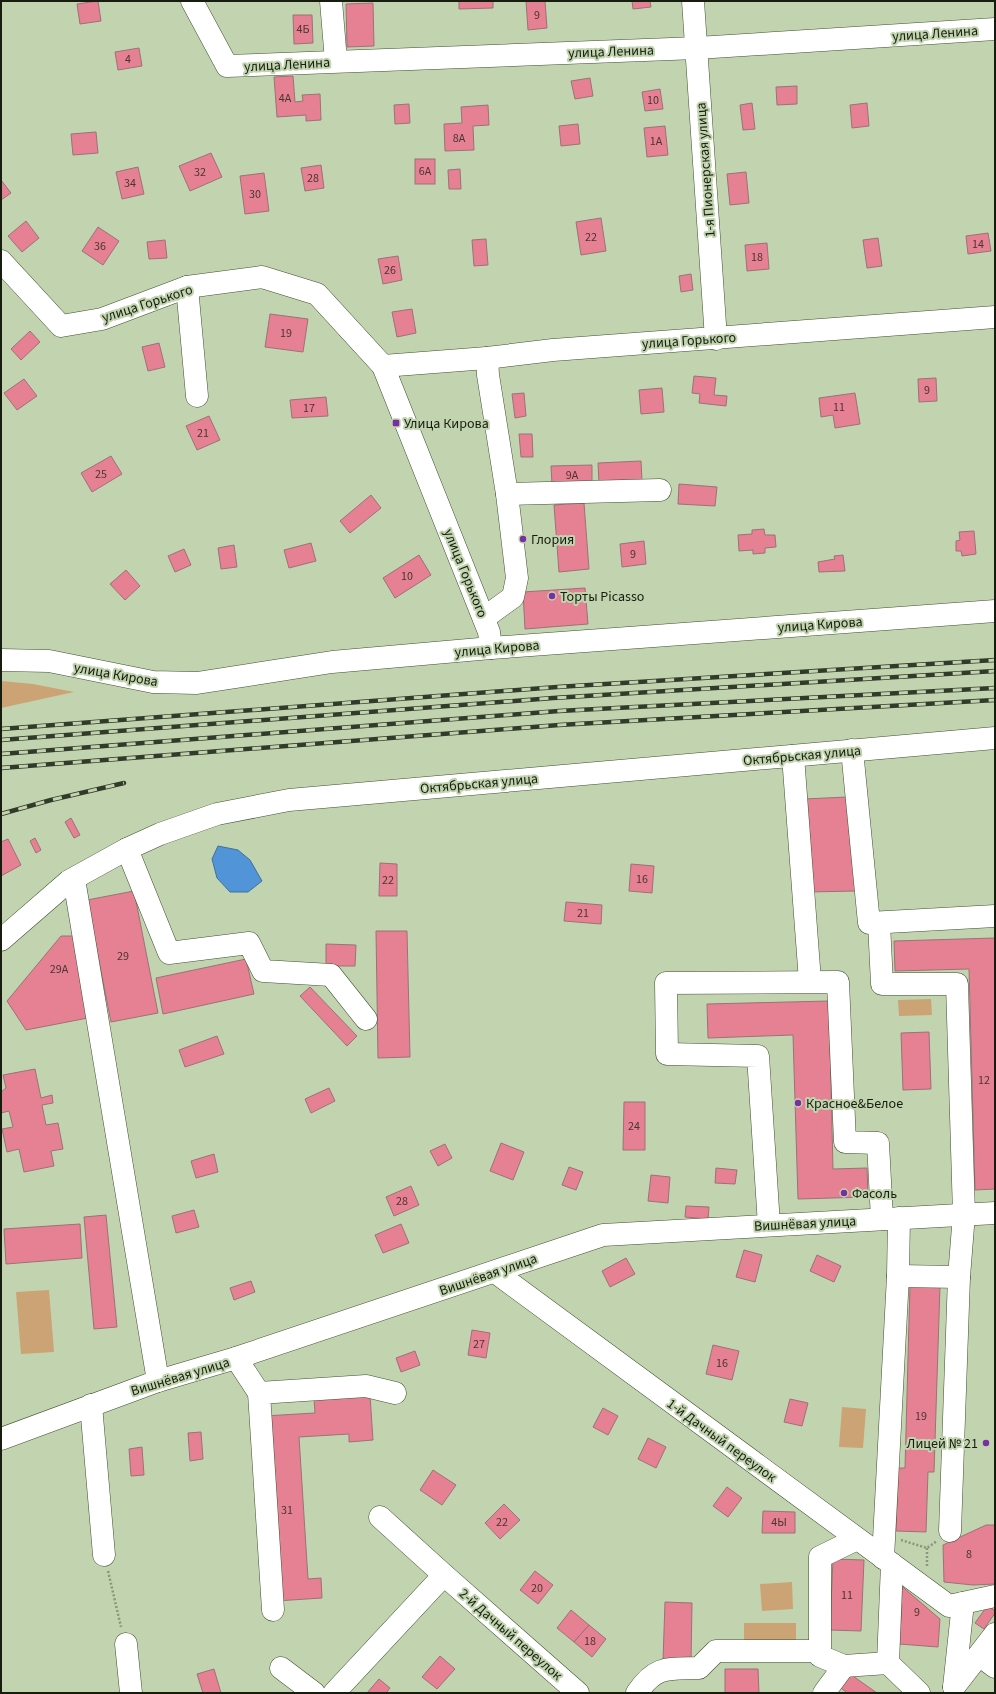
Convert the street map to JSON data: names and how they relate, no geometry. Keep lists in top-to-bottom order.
{
  "streets": {
    "street": [
      "улица Ленина",
      "1-я Пионерская улица",
      "улица Горького",
      "улица Кирова",
      "Октябрьская улица",
      "Вишнёвая улица",
      "1-й Дачный переулок",
      "2-й Дачный переулок"
    ]
  },
  "crossings": [
    ["улица Ленина", "1-я Пионерская улица"],
    ["1-я Пионерская улица", "улица Горького"],
    ["улица Горького", "улица Кирова"],
    ["Вишнёвая улица", "1-й Дачный переулок"]
  ],
  "places": {
    "transit": ["Улица Кирова"],
    "other": [
      "Глория",
      "Торты Picasso",
      "Красное&Белое",
      "Фасоль",
      "Лицей № 21"
    ]
  },
  "house_numbers": [
    "9",
    "4Б",
    "4",
    "4А",
    "10",
    "8А",
    "1А",
    "6А",
    "32",
    "28",
    "34",
    "30",
    "22",
    "14",
    "36",
    "18",
    "26",
    "19",
    "9",
    "11",
    "17",
    "21",
    "25",
    "9А",
    "9",
    "10",
    "16",
    "22",
    "21",
    "29",
    "29А",
    "12",
    "24",
    "28",
    "27",
    "16",
    "19",
    "31",
    "22",
    "4Ы",
    "8",
    "20",
    "11",
    "9",
    "18"
  ]
}
